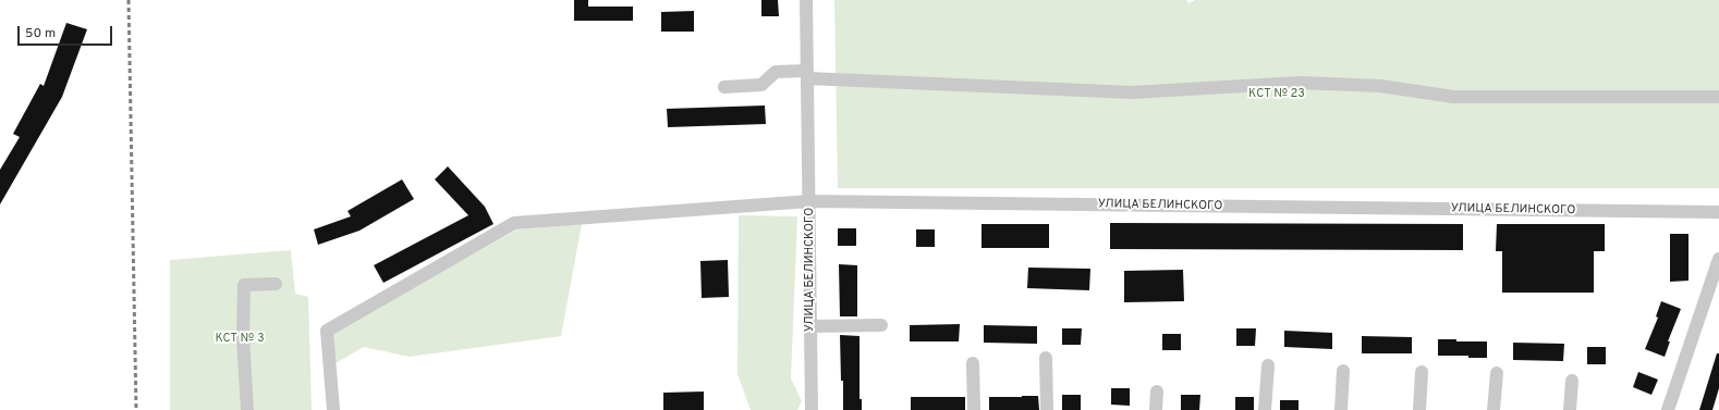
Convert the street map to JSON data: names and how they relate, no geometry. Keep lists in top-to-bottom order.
{
  "streets": {
    "street": ["УЛИЦА БЕЛИНСКОГО"]
  },
  "parks": ["КСТ № 23", "КСТ № 3"],
  "scale_bar": "50 m"
}
